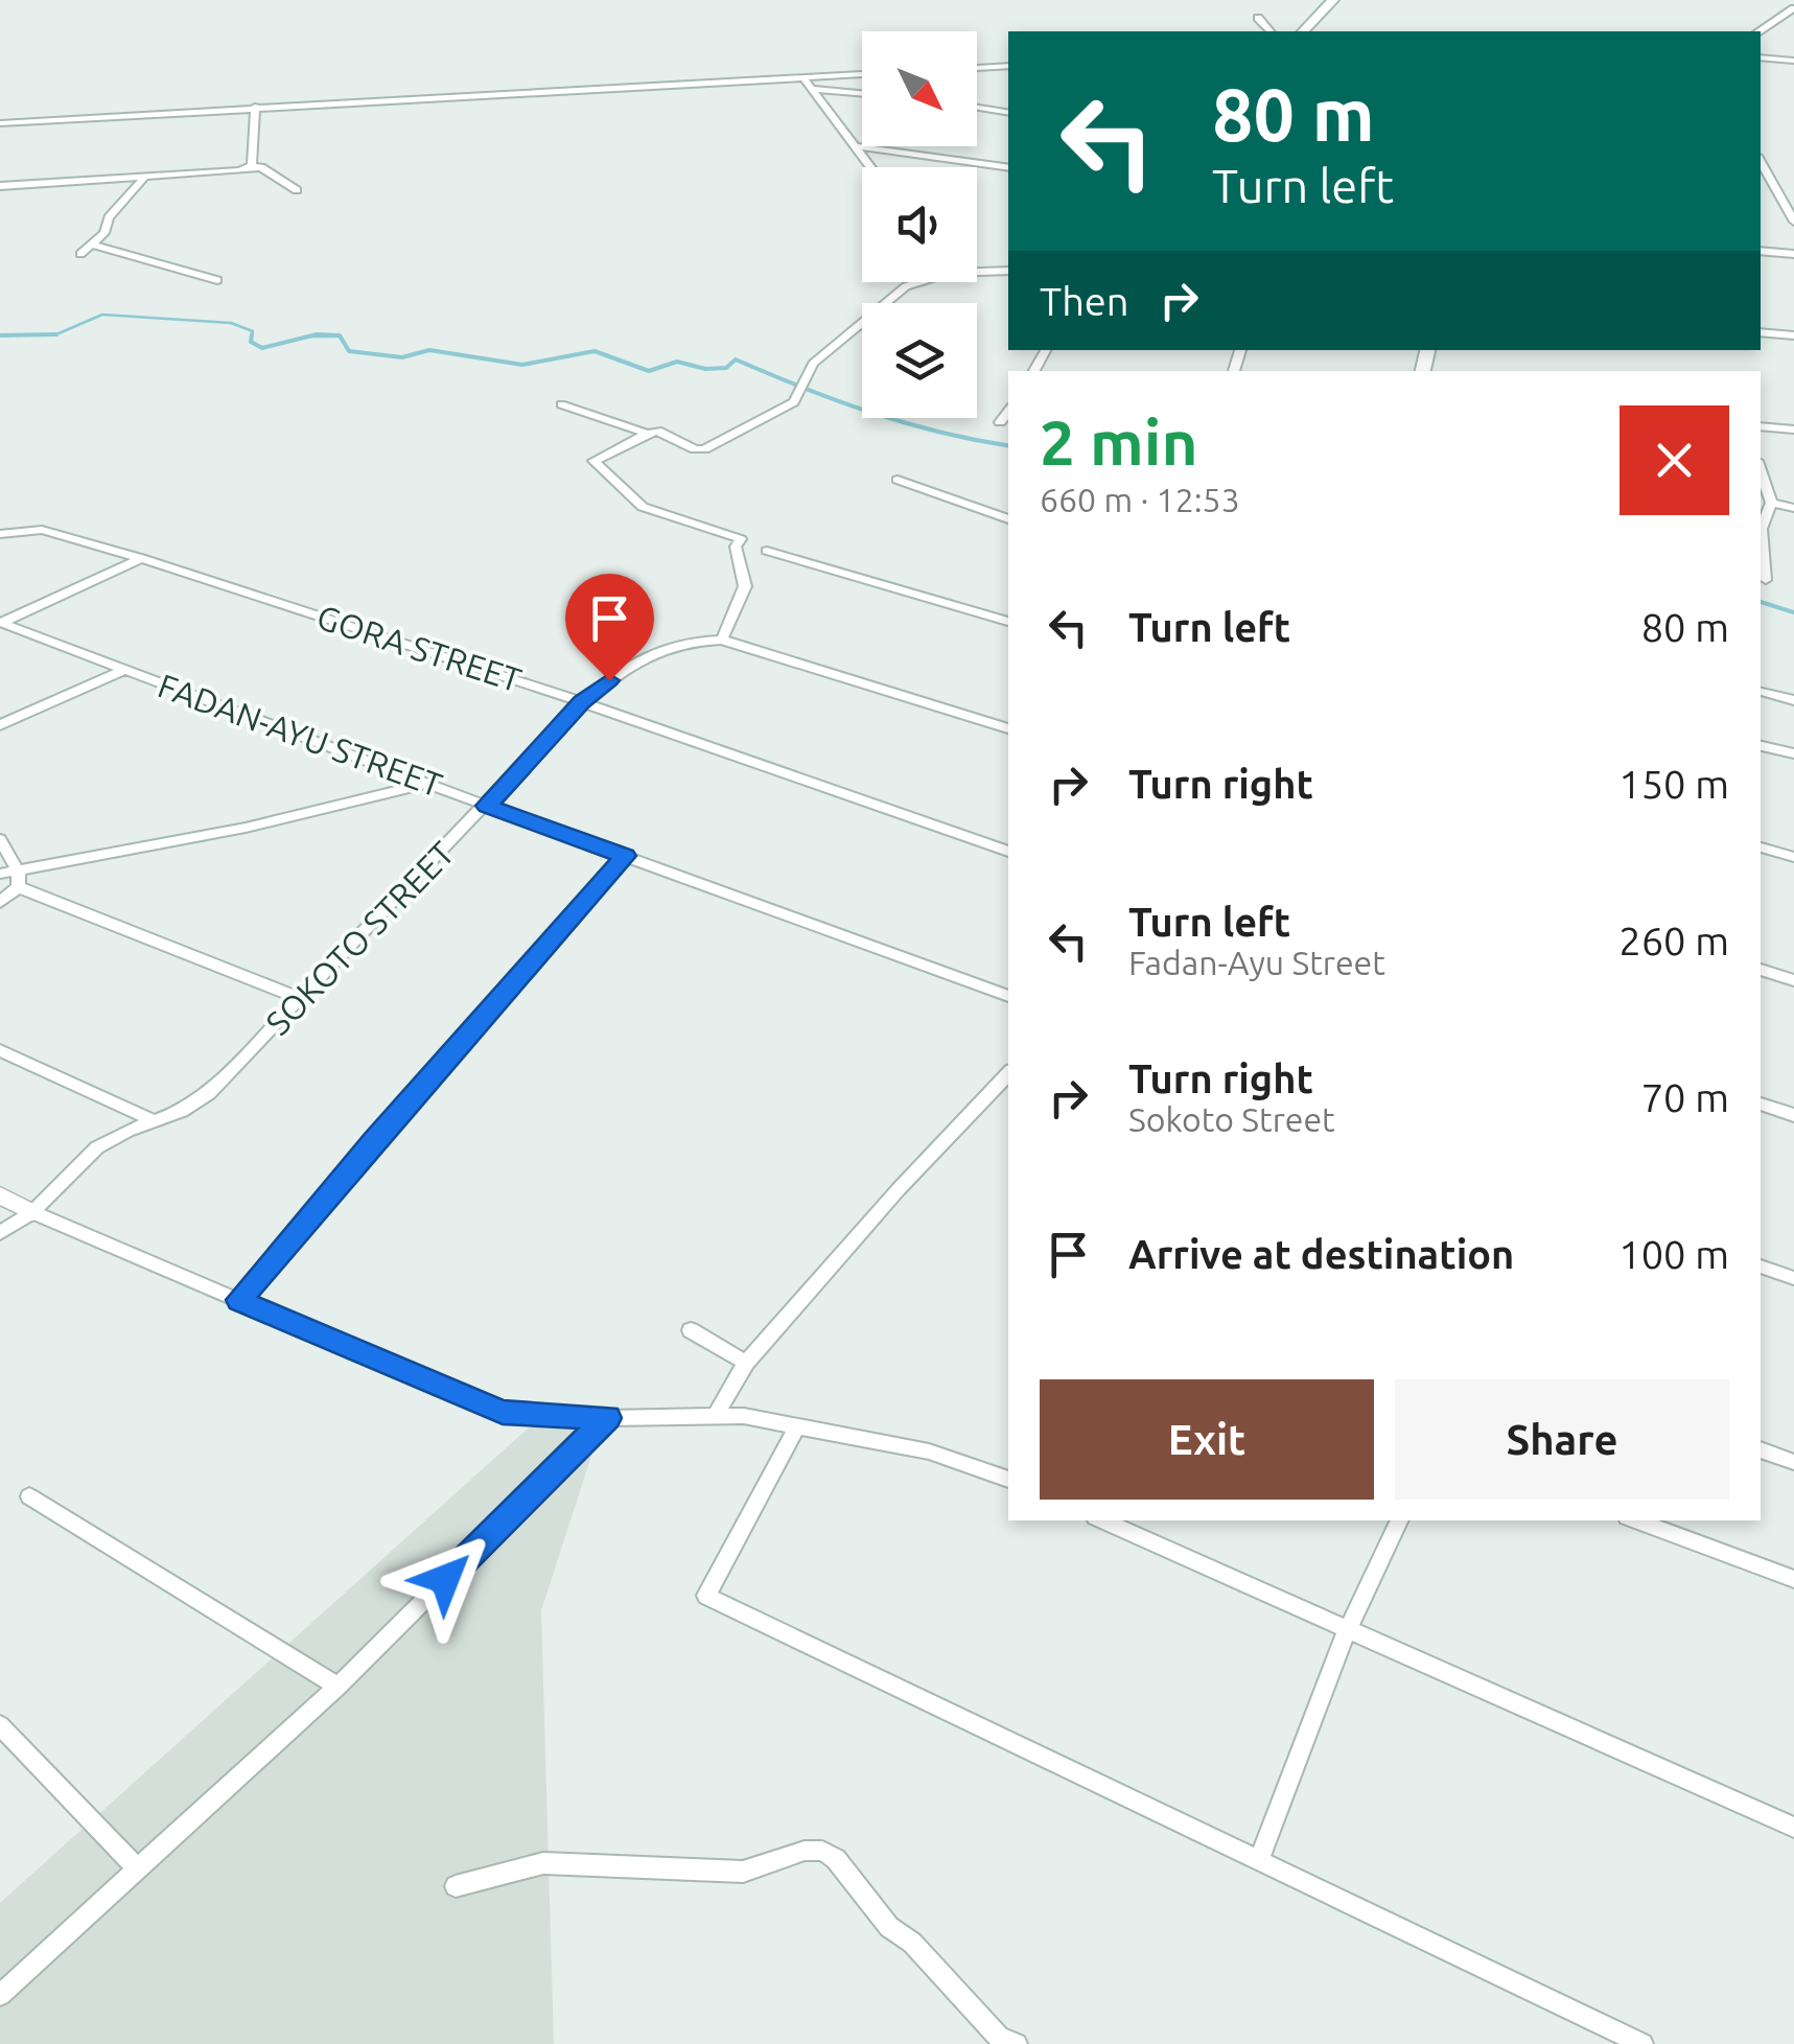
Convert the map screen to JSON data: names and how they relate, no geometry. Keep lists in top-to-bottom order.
{
  "streets": {
    "street": ["GORA STREET", "FADAN-AYU STREET", "SOKOTO STREET"]
  },
  "crossings": [
    ["GORA STREET", "SOKOTO STREET"],
    ["FADAN-AYU STREET", "SOKOTO STREET"]
  ],
  "north": "bottom right",
  "page": {
    "turn": ["80 m", "Turn left"],
    "then": "Then",
    "heading": ["2 min", "660 m · 12:53"],
    "list": [
      {
        "name": "Turn left",
        "value": "80 m"
      },
      {
        "name": "Turn right",
        "value": "150 m"
      },
      {
        "name": "Turn left",
        "note": "Fadan-Ayu Street",
        "value": "260 m"
      },
      {
        "name": "Turn right",
        "note": "Sokoto Street",
        "value": "70 m"
      },
      {
        "name": "Arrive at destination",
        "value": "100 m"
      }
    ],
    "buttons": ["Exit", "Share"]
  }
}
